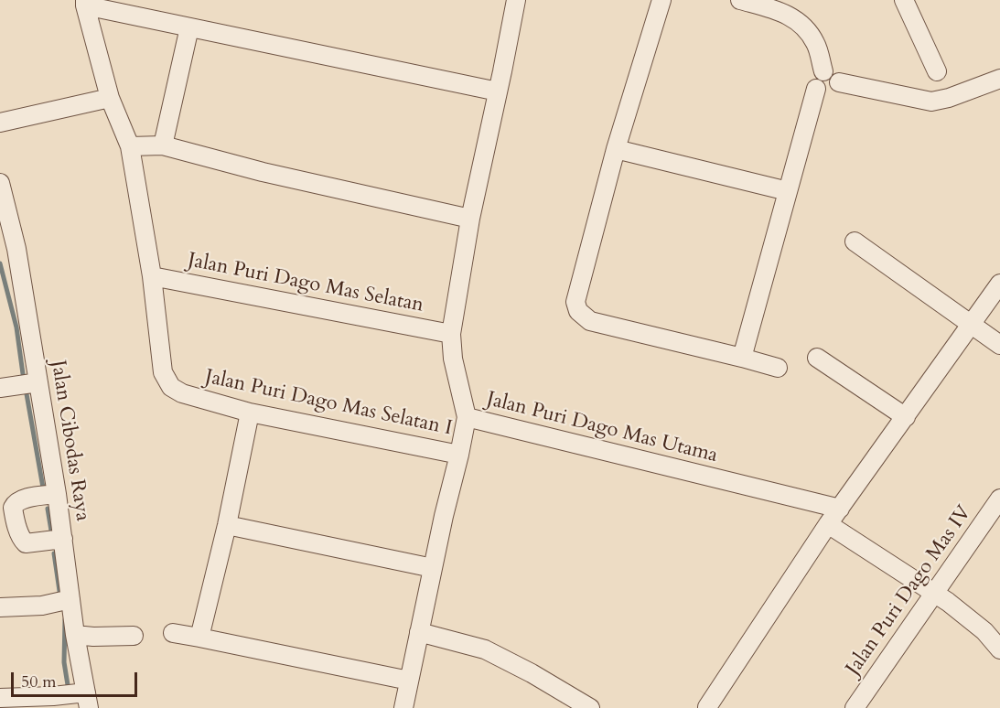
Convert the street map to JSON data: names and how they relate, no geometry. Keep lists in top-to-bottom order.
{
  "streets": {
    "street": [
      "Jalan Puri Dago Mas Selatan",
      "Jalan Puri Dago Mas Selatan I",
      "Jalan Puri Dago Mas Utama",
      "Jalan Cibodas Raya",
      "Jalan Puri Dago Mas IV"
    ]
  },
  "crossings": [
    ["Jalan Puri Dago Mas Selatan", "Jalan Puri Dago Mas Selatan I"],
    ["Jalan Puri Dago Mas Selatan", "Jalan Puri Dago Mas Utama"]
  ],
  "scale_bar": "50 m"
}
